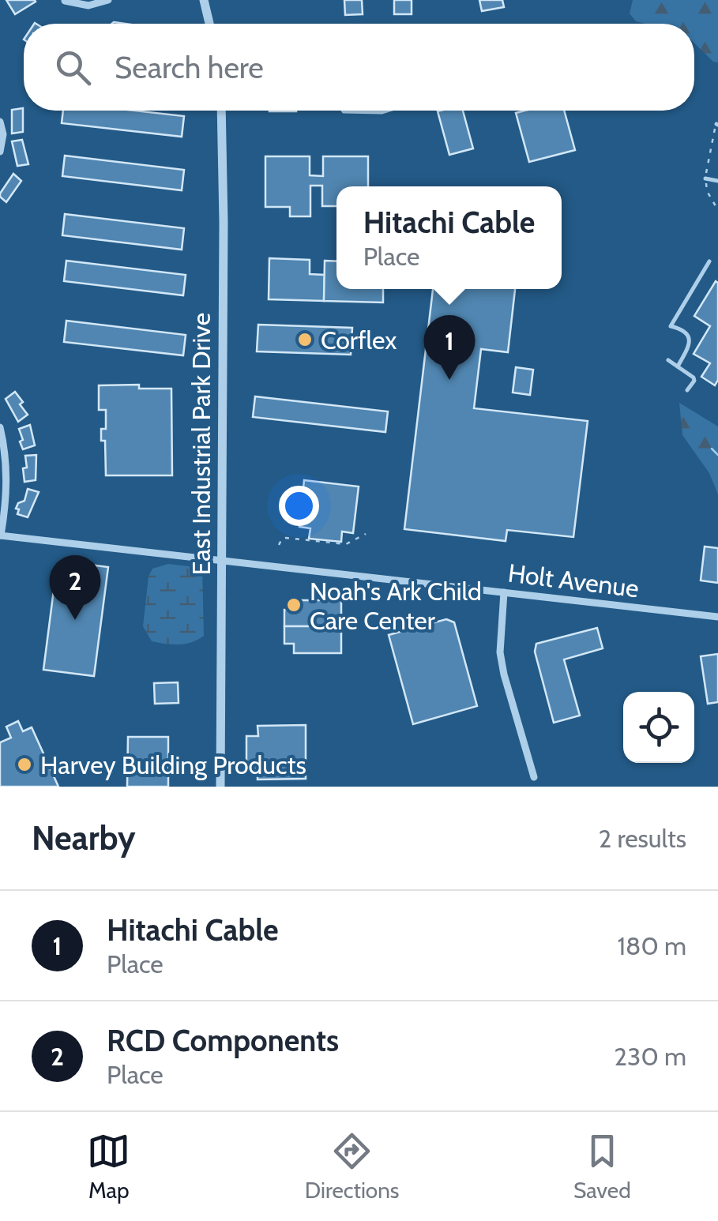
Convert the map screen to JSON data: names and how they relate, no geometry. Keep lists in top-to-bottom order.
{
  "streets": {
    "street": ["East Industrial Park Drive", "Holt Avenue"]
  },
  "crossings": [
    ["East Industrial Park Drive", "Holt Avenue"]
  ],
  "places": ["Corflex", "Noah's Ark Child Care Center", "Harvey Building Products"],
  "page": {
    "search": "Search here",
    "popup": ["Hitachi Cable", "Place"],
    "pins": ["1", "2"],
    "heading": ["Nearby", "2 results"],
    "list": [
      {
        "mark": "1",
        "name": "Hitachi Cable",
        "note": "Place",
        "value": "180 m"
      },
      {
        "mark": "2",
        "name": "RCD Components",
        "note": "Place",
        "value": "230 m"
      }
    ],
    "nav": ["Map", "Directions", "Saved"]
  }
}
